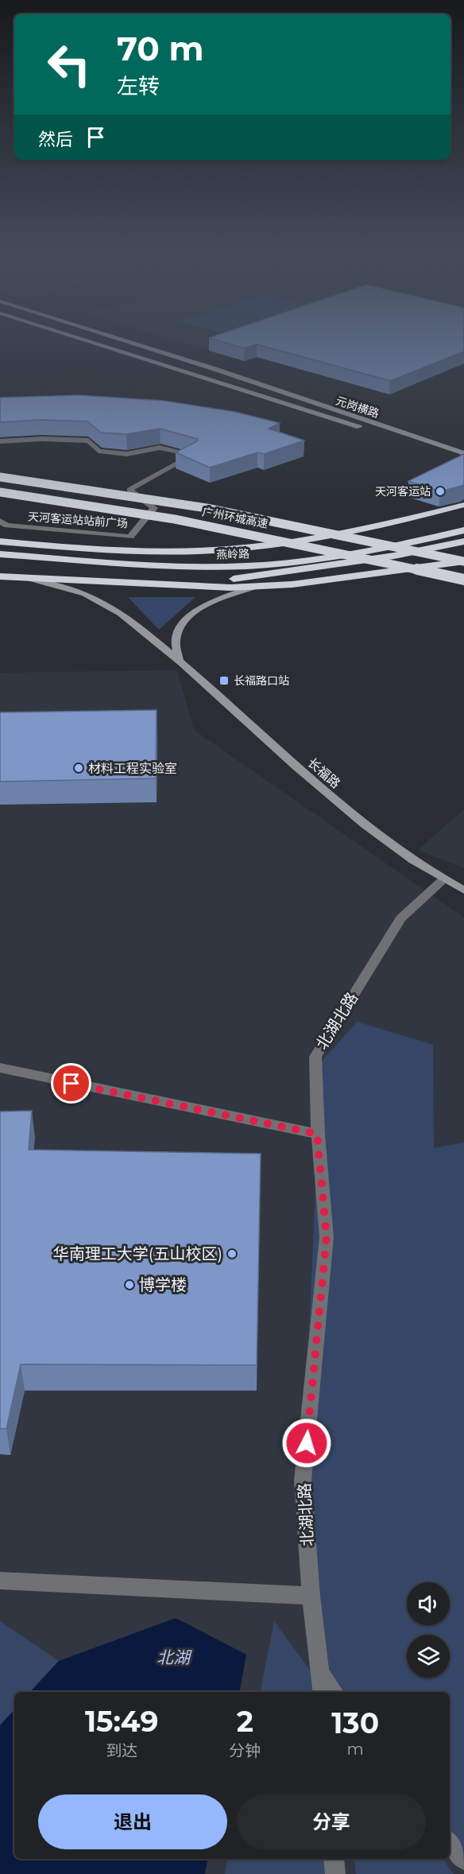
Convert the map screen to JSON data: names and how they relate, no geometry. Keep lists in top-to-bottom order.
{
  "streets": {
    "highway": ["广州环城高速", "燕岭路"],
    "main road": ["元岗横路", "长福路"],
    "street": ["天河客运站站前广场", "北湖北路"]
  },
  "crossings": [
    ["长福路", "北湖北路"]
  ],
  "water": ["北湖"],
  "places": {
    "other": [
      "天河客运站",
      "材料工程实验室",
      "华南理工大学(五山校区)",
      "博学楼"
    ],
    "transit": ["长福路口站"]
  },
  "page": {
    "turn": ["70 m", "左转"],
    "then": "然后",
    "eta": [
      "15:49",
      "到达",
      "2",
      "分钟",
      "130",
      "m"
    ],
    "buttons": ["退出", "分享"]
  }
}
